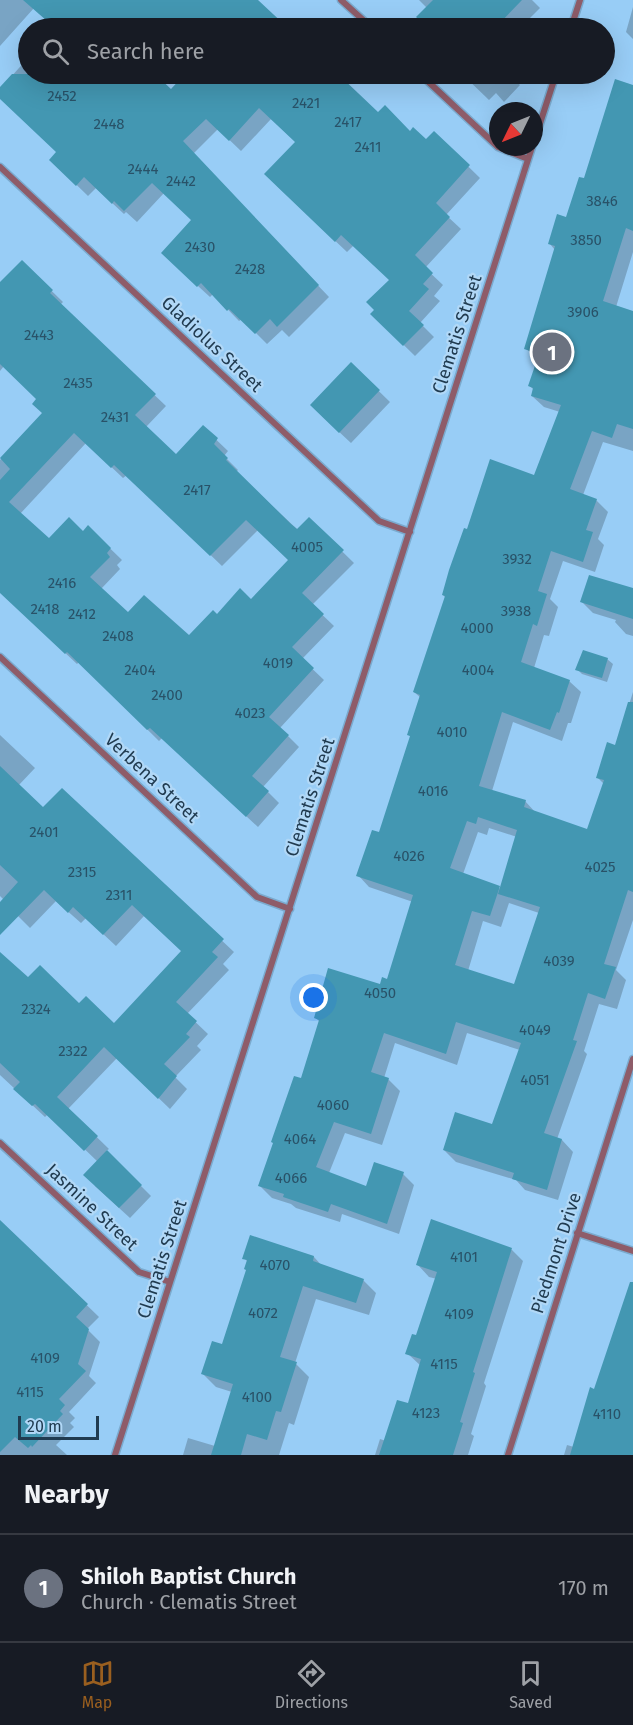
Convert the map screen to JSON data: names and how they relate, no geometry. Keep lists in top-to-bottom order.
{
  "streets": {
    "street": [
      "Clematis Street",
      "Gladiolus Street",
      "Verbena Street",
      "Jasmine Street",
      "Piedmont Drive"
    ]
  },
  "crossings": [
    ["Clematis Street", "Gladiolus Street"],
    ["Clematis Street", "Verbena Street"],
    ["Clematis Street", "Jasmine Street"]
  ],
  "house_numbers": [
    "2452",
    "2421",
    "2417",
    "2448",
    "2411",
    "2444",
    "2442",
    "3846",
    "3850",
    "2430",
    "2428",
    "3906",
    "2443",
    "2435",
    "2431",
    "2417",
    "4005",
    "3932",
    "2416",
    "2418",
    "3938",
    "2412",
    "4000",
    "2408",
    "4019",
    "2404",
    "4004",
    "2400",
    "4023",
    "4010",
    "4016",
    "2401",
    "4026",
    "4025",
    "2315",
    "2311",
    "4039",
    "4050",
    "2324",
    "4049",
    "2322",
    "4051",
    "4060",
    "4064",
    "4066",
    "4101",
    "4070",
    "4072",
    "4109",
    "4109",
    "4115",
    "4115",
    "4100",
    "4123",
    "4110"
  ],
  "scale_bar": "20 m",
  "north": "bottom left",
  "page": {
    "search": "Search here",
    "pins": "1",
    "scale": "20 m",
    "heading": "Nearby",
    "list": [
      {
        "mark": "1",
        "name": "Shiloh Baptist Church",
        "note": "Church · Clematis Street",
        "value": "170 m"
      }
    ],
    "nav": ["Map", "Directions", "Saved"]
  }
}
